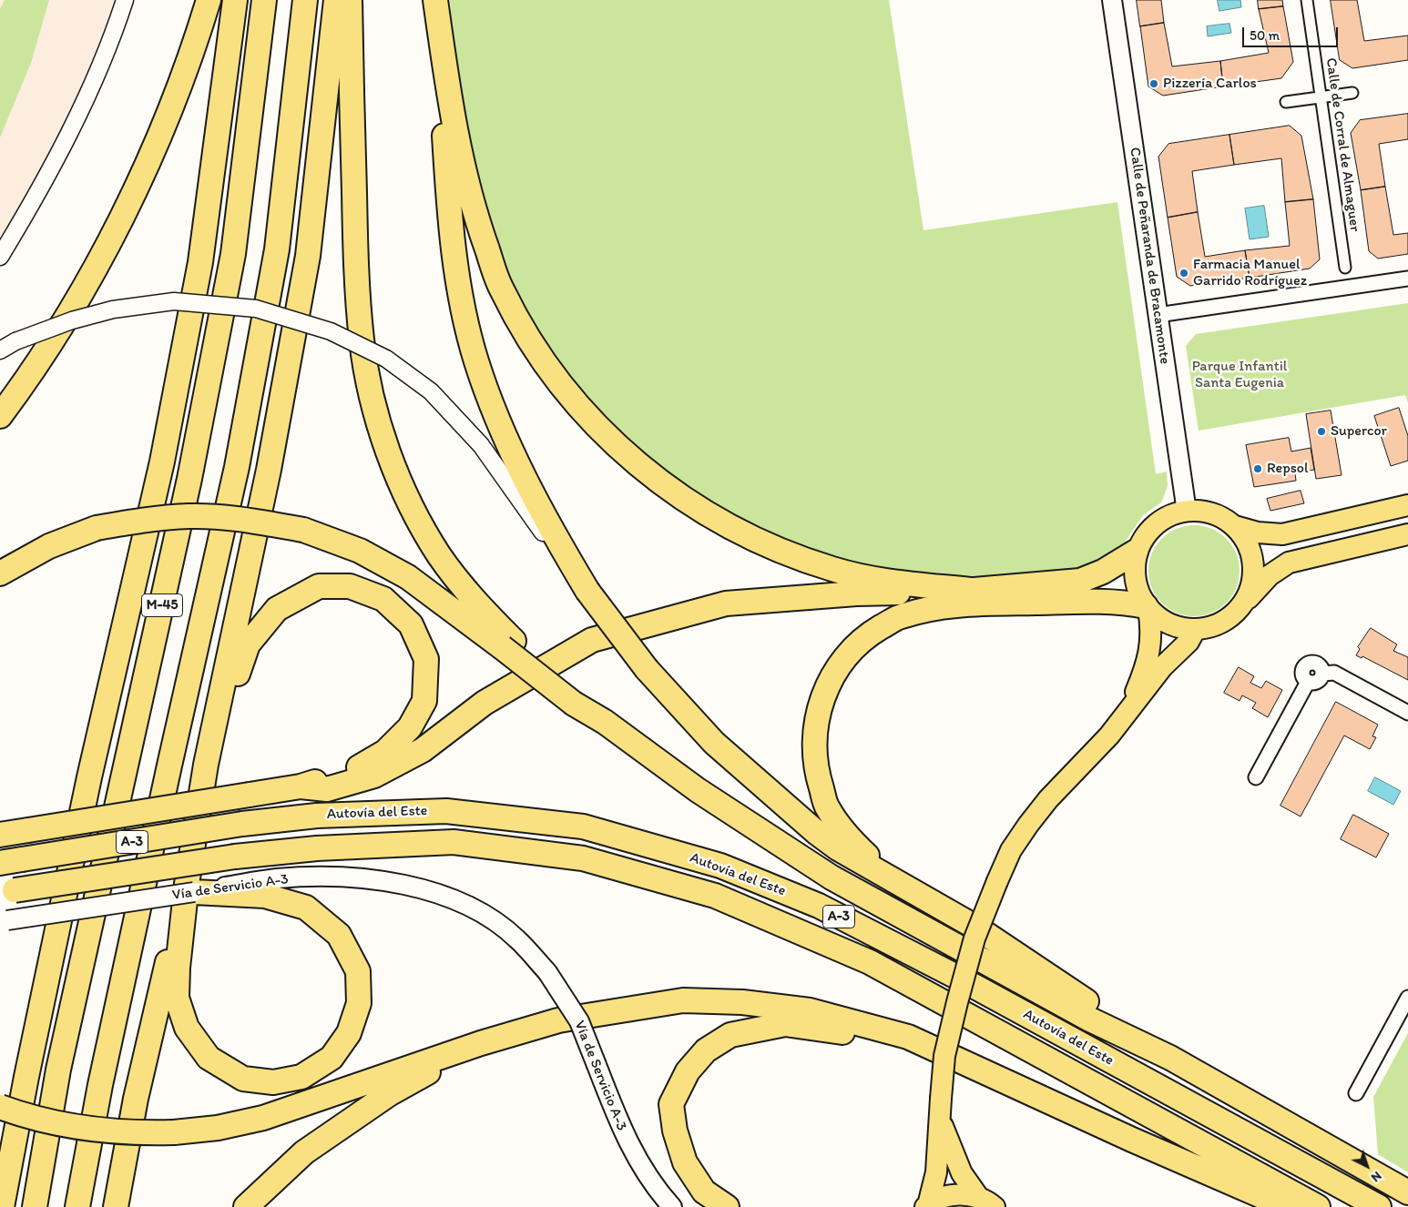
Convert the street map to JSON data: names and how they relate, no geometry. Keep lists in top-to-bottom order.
{
  "streets": {
    "highway": ["M-45", "Autovía del Este", "A-3"],
    "main road": ["Calle de Peñaranda de Bracamonte", "Vía de Servicio A-3"],
    "street": ["Calle de Corral de Almaguer"]
  },
  "parks": ["Parque Infantil Santa Eugenia"],
  "places": [
    "Pizzería Carlos",
    "Farmacia Manuel Garrido Rodríguez",
    "Supercor",
    "Repsol"
  ],
  "scale_bar": "50 m",
  "north": "bottom right"
}
